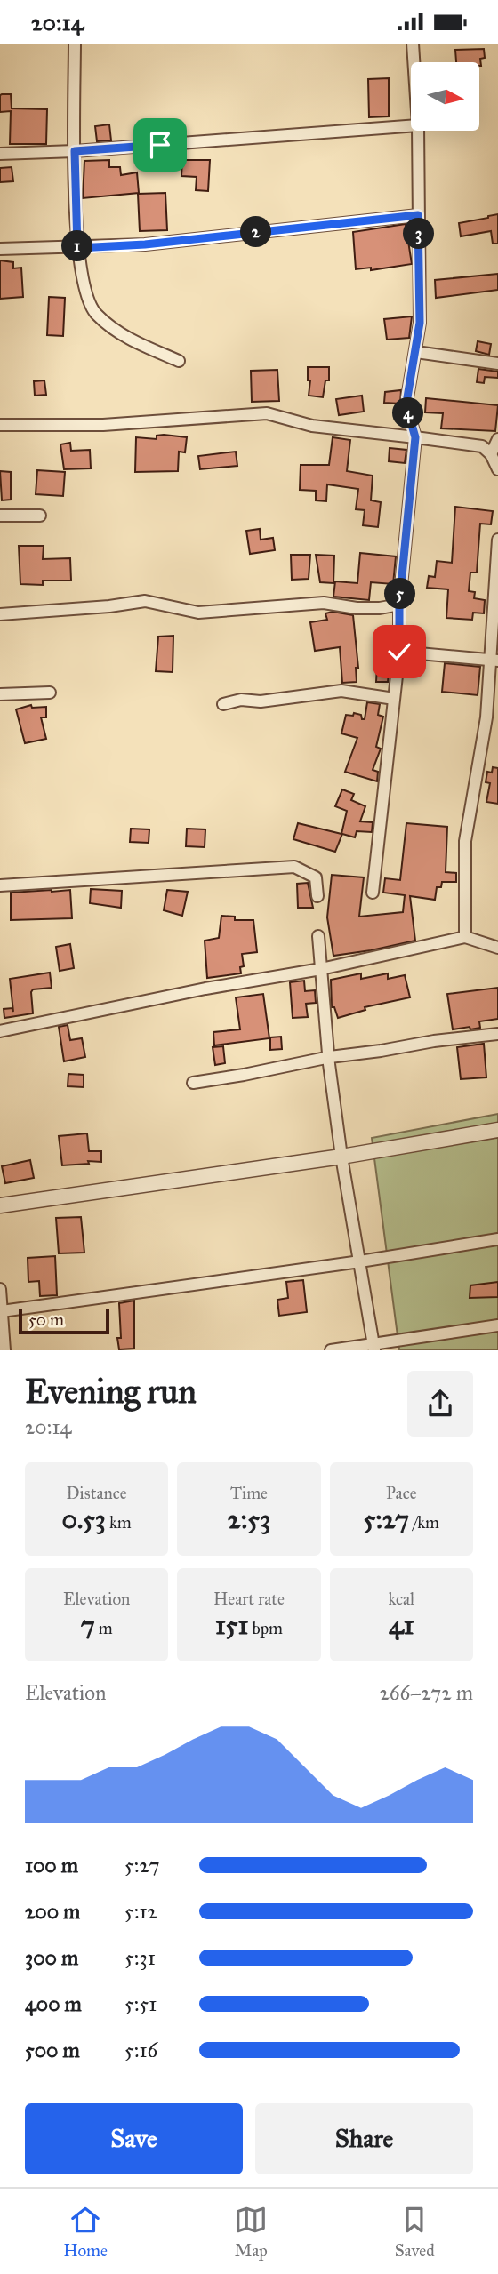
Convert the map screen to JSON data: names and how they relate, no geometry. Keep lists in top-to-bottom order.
{
  "scale_bar": "50 m",
  "north": "right",
  "page": {
    "status": "20:14",
    "pins": [
      "2",
      "3",
      "1",
      "4",
      "5"
    ],
    "scale": "50 m",
    "heading": ["Evening run", "20:14"],
    "stats": [
      ["Distance", "0.53 km"],
      ["Time", "2:53"],
      ["Pace", "5:27 /km"],
      ["Elevation", "7 m"],
      ["Heart rate", "151 bpm"],
      ["kcal", "41"]
    ],
    "chart": ["Elevation", "266–272 m"],
    "list": [
      {
        "name": "100 m",
        "note": "5:27"
      },
      {
        "name": "200 m",
        "note": "5:12"
      },
      {
        "name": "300 m",
        "note": "5:31"
      },
      {
        "name": "400 m",
        "note": "5:51"
      },
      {
        "name": "500 m",
        "note": "5:16"
      }
    ],
    "buttons": ["Save", "Share"],
    "tabs": ["Home", "Map", "Saved"]
  }
}
